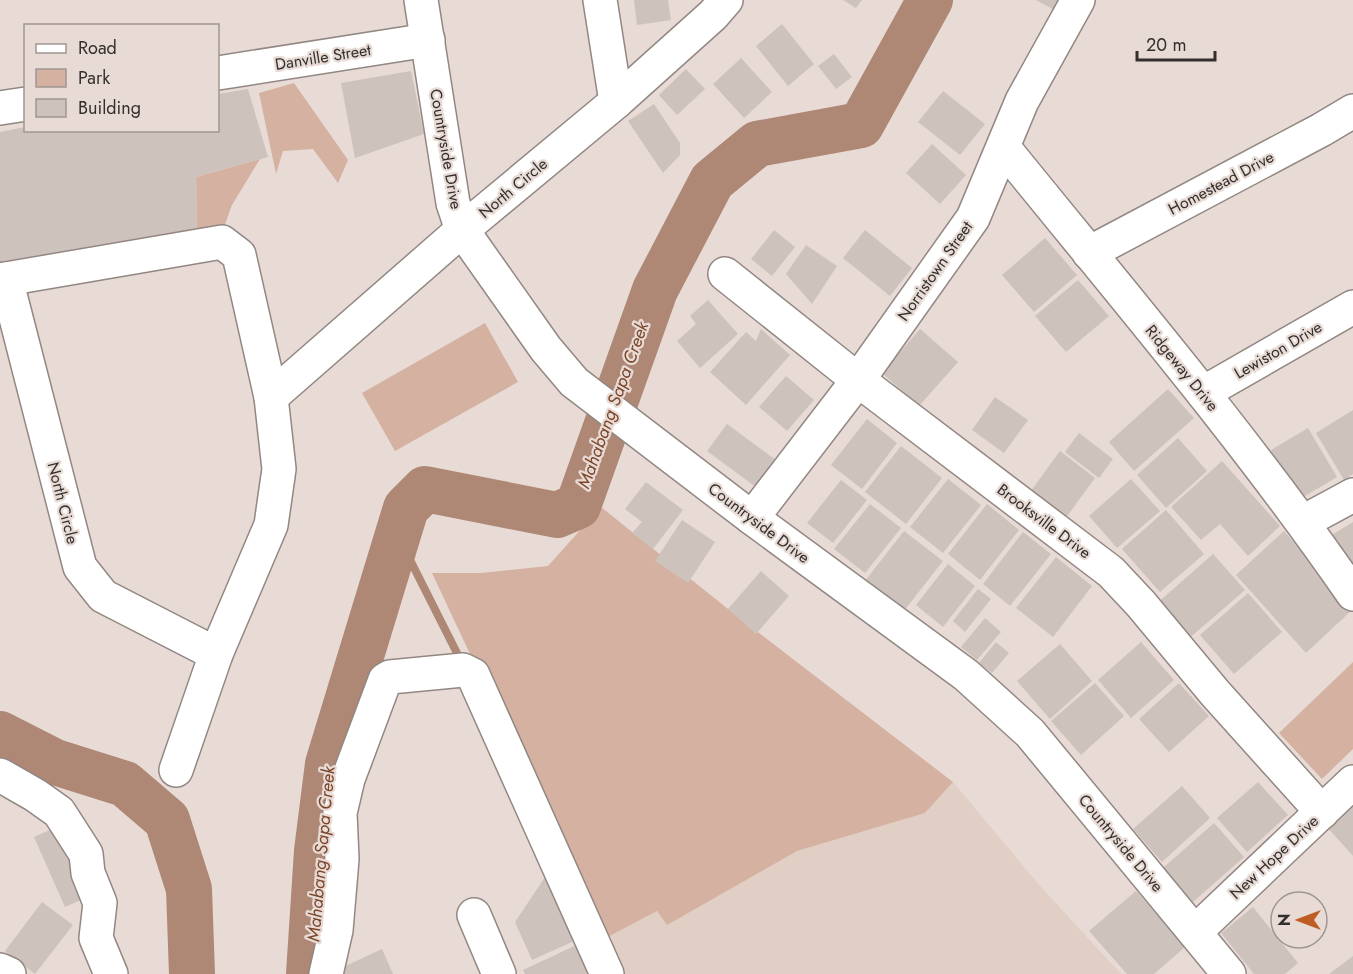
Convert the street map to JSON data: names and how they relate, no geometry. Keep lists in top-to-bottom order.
{
  "streets": {
    "street": [
      "Danville Street",
      "Countryside Drive",
      "Homestead Drive",
      "North Circle",
      "Norristown Street",
      "Lewiston Drive",
      "Ridgeway Drive",
      "Brooksville Drive",
      "New Hope Drive"
    ]
  },
  "crossings": [
    ["Danville Street", "Countryside Drive"],
    ["Countryside Drive", "North Circle"],
    ["Countryside Drive", "Norristown Street"],
    ["Countryside Drive", "New Hope Drive"],
    ["Homestead Drive", "Ridgeway Drive"],
    ["Norristown Street", "Ridgeway Drive"],
    ["Norristown Street", "Brooksville Drive"],
    ["Lewiston Drive", "Ridgeway Drive"],
    ["Brooksville Drive", "New Hope Drive"]
  ],
  "water": ["Mahabang Sapa Creek"],
  "legend": ["Road", "Park", "Building"],
  "scale_bar": "20 m",
  "north": "left"
}
